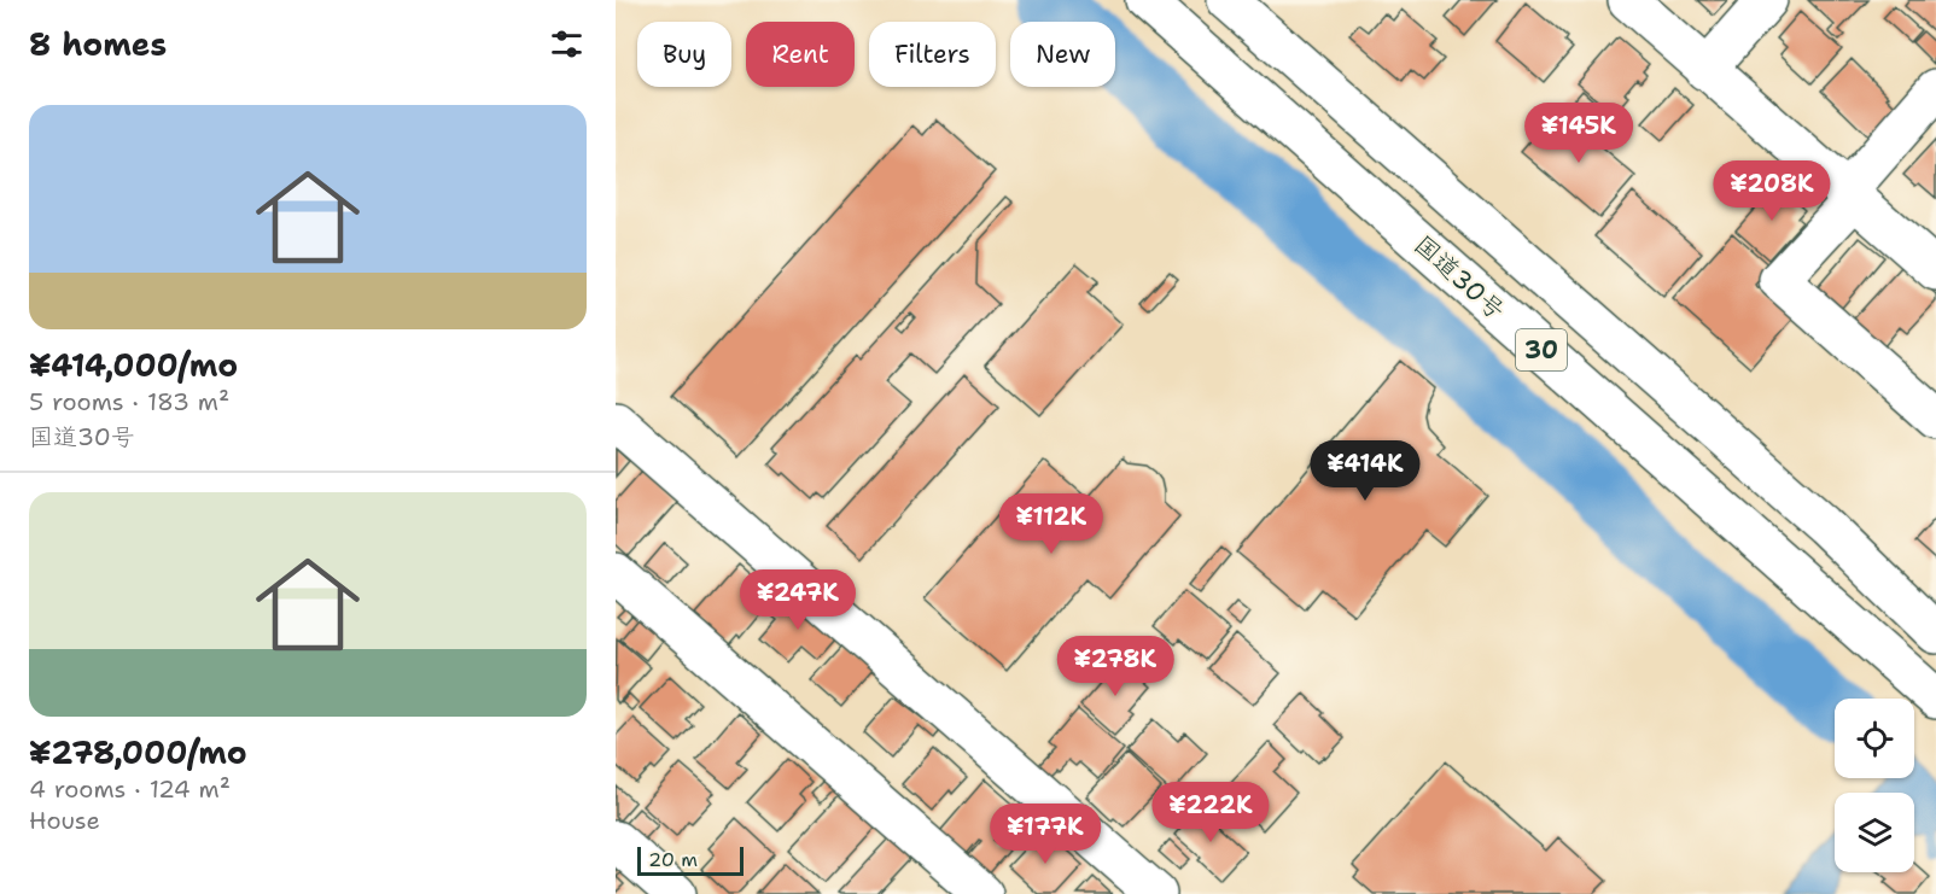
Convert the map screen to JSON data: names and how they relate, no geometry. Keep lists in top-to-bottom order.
{
  "streets": {
    "main road": ["国道30号", "30"]
  },
  "scale_bar": "20 m",
  "page": {
    "heading": "8 homes",
    "chip": [
      "Buy",
      "Rent",
      "Filters",
      "New"
    ],
    "list": [
      {
        "name": "¥414,000/mo",
        "note": "5 rooms · 183 m² · 国道30号"
      },
      {
        "name": "¥278,000/mo",
        "note": "4 rooms · 124 m² · House"
      }
    ],
    "price": [
      "¥145K",
      "¥208K",
      "¥414K",
      "¥112K",
      "¥247K",
      "¥278K",
      "¥222K",
      "¥177K"
    ],
    "scale": "20 m"
  }
}
